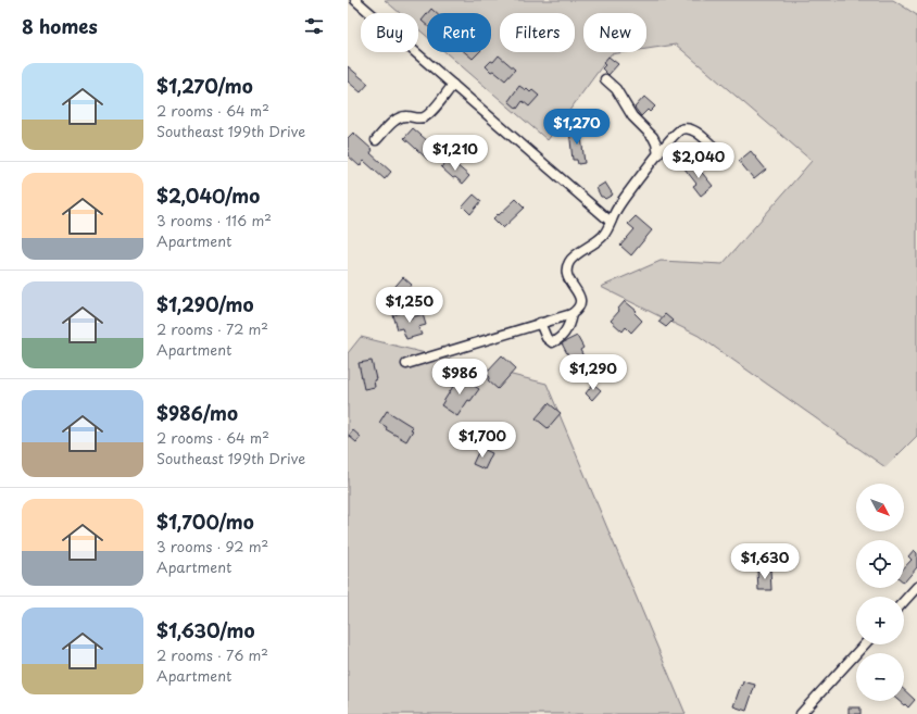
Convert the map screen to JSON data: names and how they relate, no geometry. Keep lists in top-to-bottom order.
{
  "north": "bottom right",
  "page": {
    "heading": "8 homes",
    "chip": [
      "Buy",
      "Rent",
      "Filters",
      "New"
    ],
    "list": [
      {
        "name": "$1,270/mo",
        "note": "2 rooms · 64 m² · Southeast 199th Drive"
      },
      {
        "name": "$2,040/mo",
        "note": "3 rooms · 116 m² · Apartment"
      },
      {
        "name": "$1,290/mo",
        "note": "2 rooms · 72 m² · Apartment"
      },
      {
        "name": "$986/mo",
        "note": "2 rooms · 64 m² · Southeast 199th Drive"
      },
      {
        "name": "$1,700/mo",
        "note": "3 rooms · 92 m² · Apartment"
      },
      {
        "name": "$1,630/mo",
        "note": "2 rooms · 76 m² · Apartment"
      }
    ],
    "price": [
      "$1,270",
      "$1,210",
      "$2,040",
      "$1,250",
      "$1,290",
      "$986",
      "$1,700",
      "$1,630"
    ],
    "map_buttons": ["+", "−"]
  }
}
